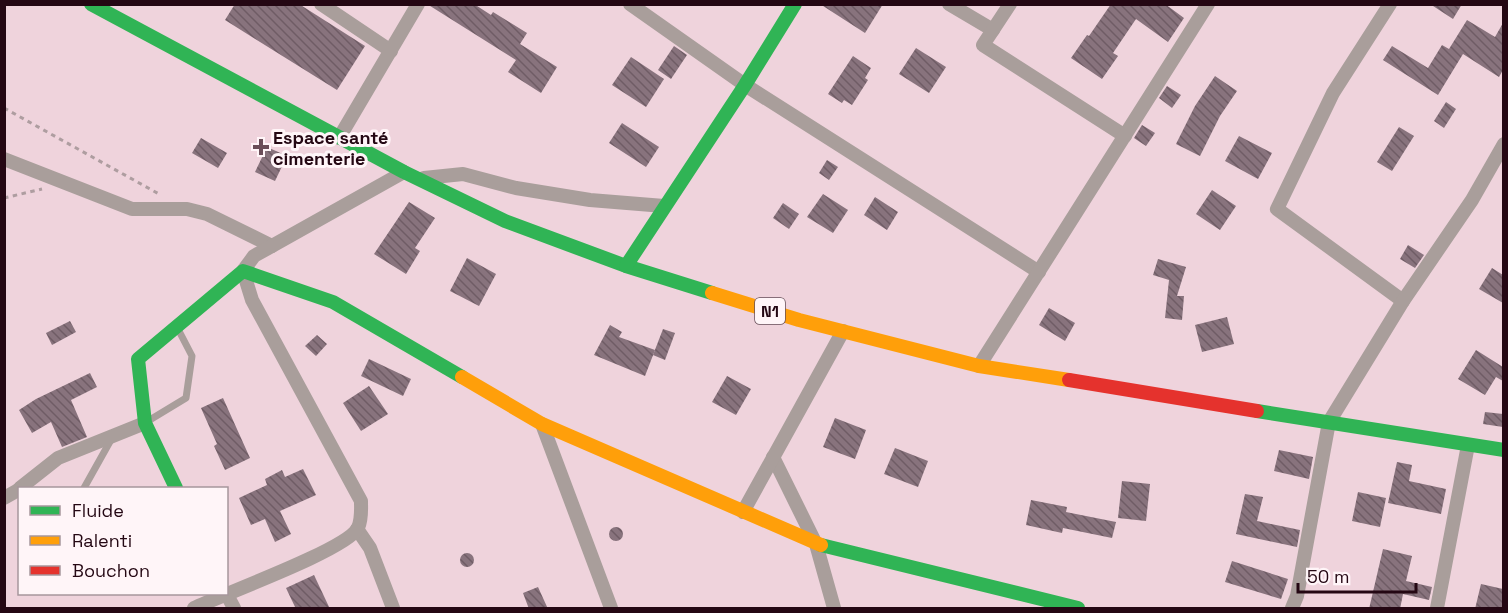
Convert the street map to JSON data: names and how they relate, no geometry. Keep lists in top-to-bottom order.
{
  "streets": {
    "main road": ["N1"]
  },
  "places": {
    "health": ["Espace santé cimenterie"]
  },
  "legend": ["Fluide", "Ralenti", "Bouchon"],
  "scale_bar": "50 m"
}
